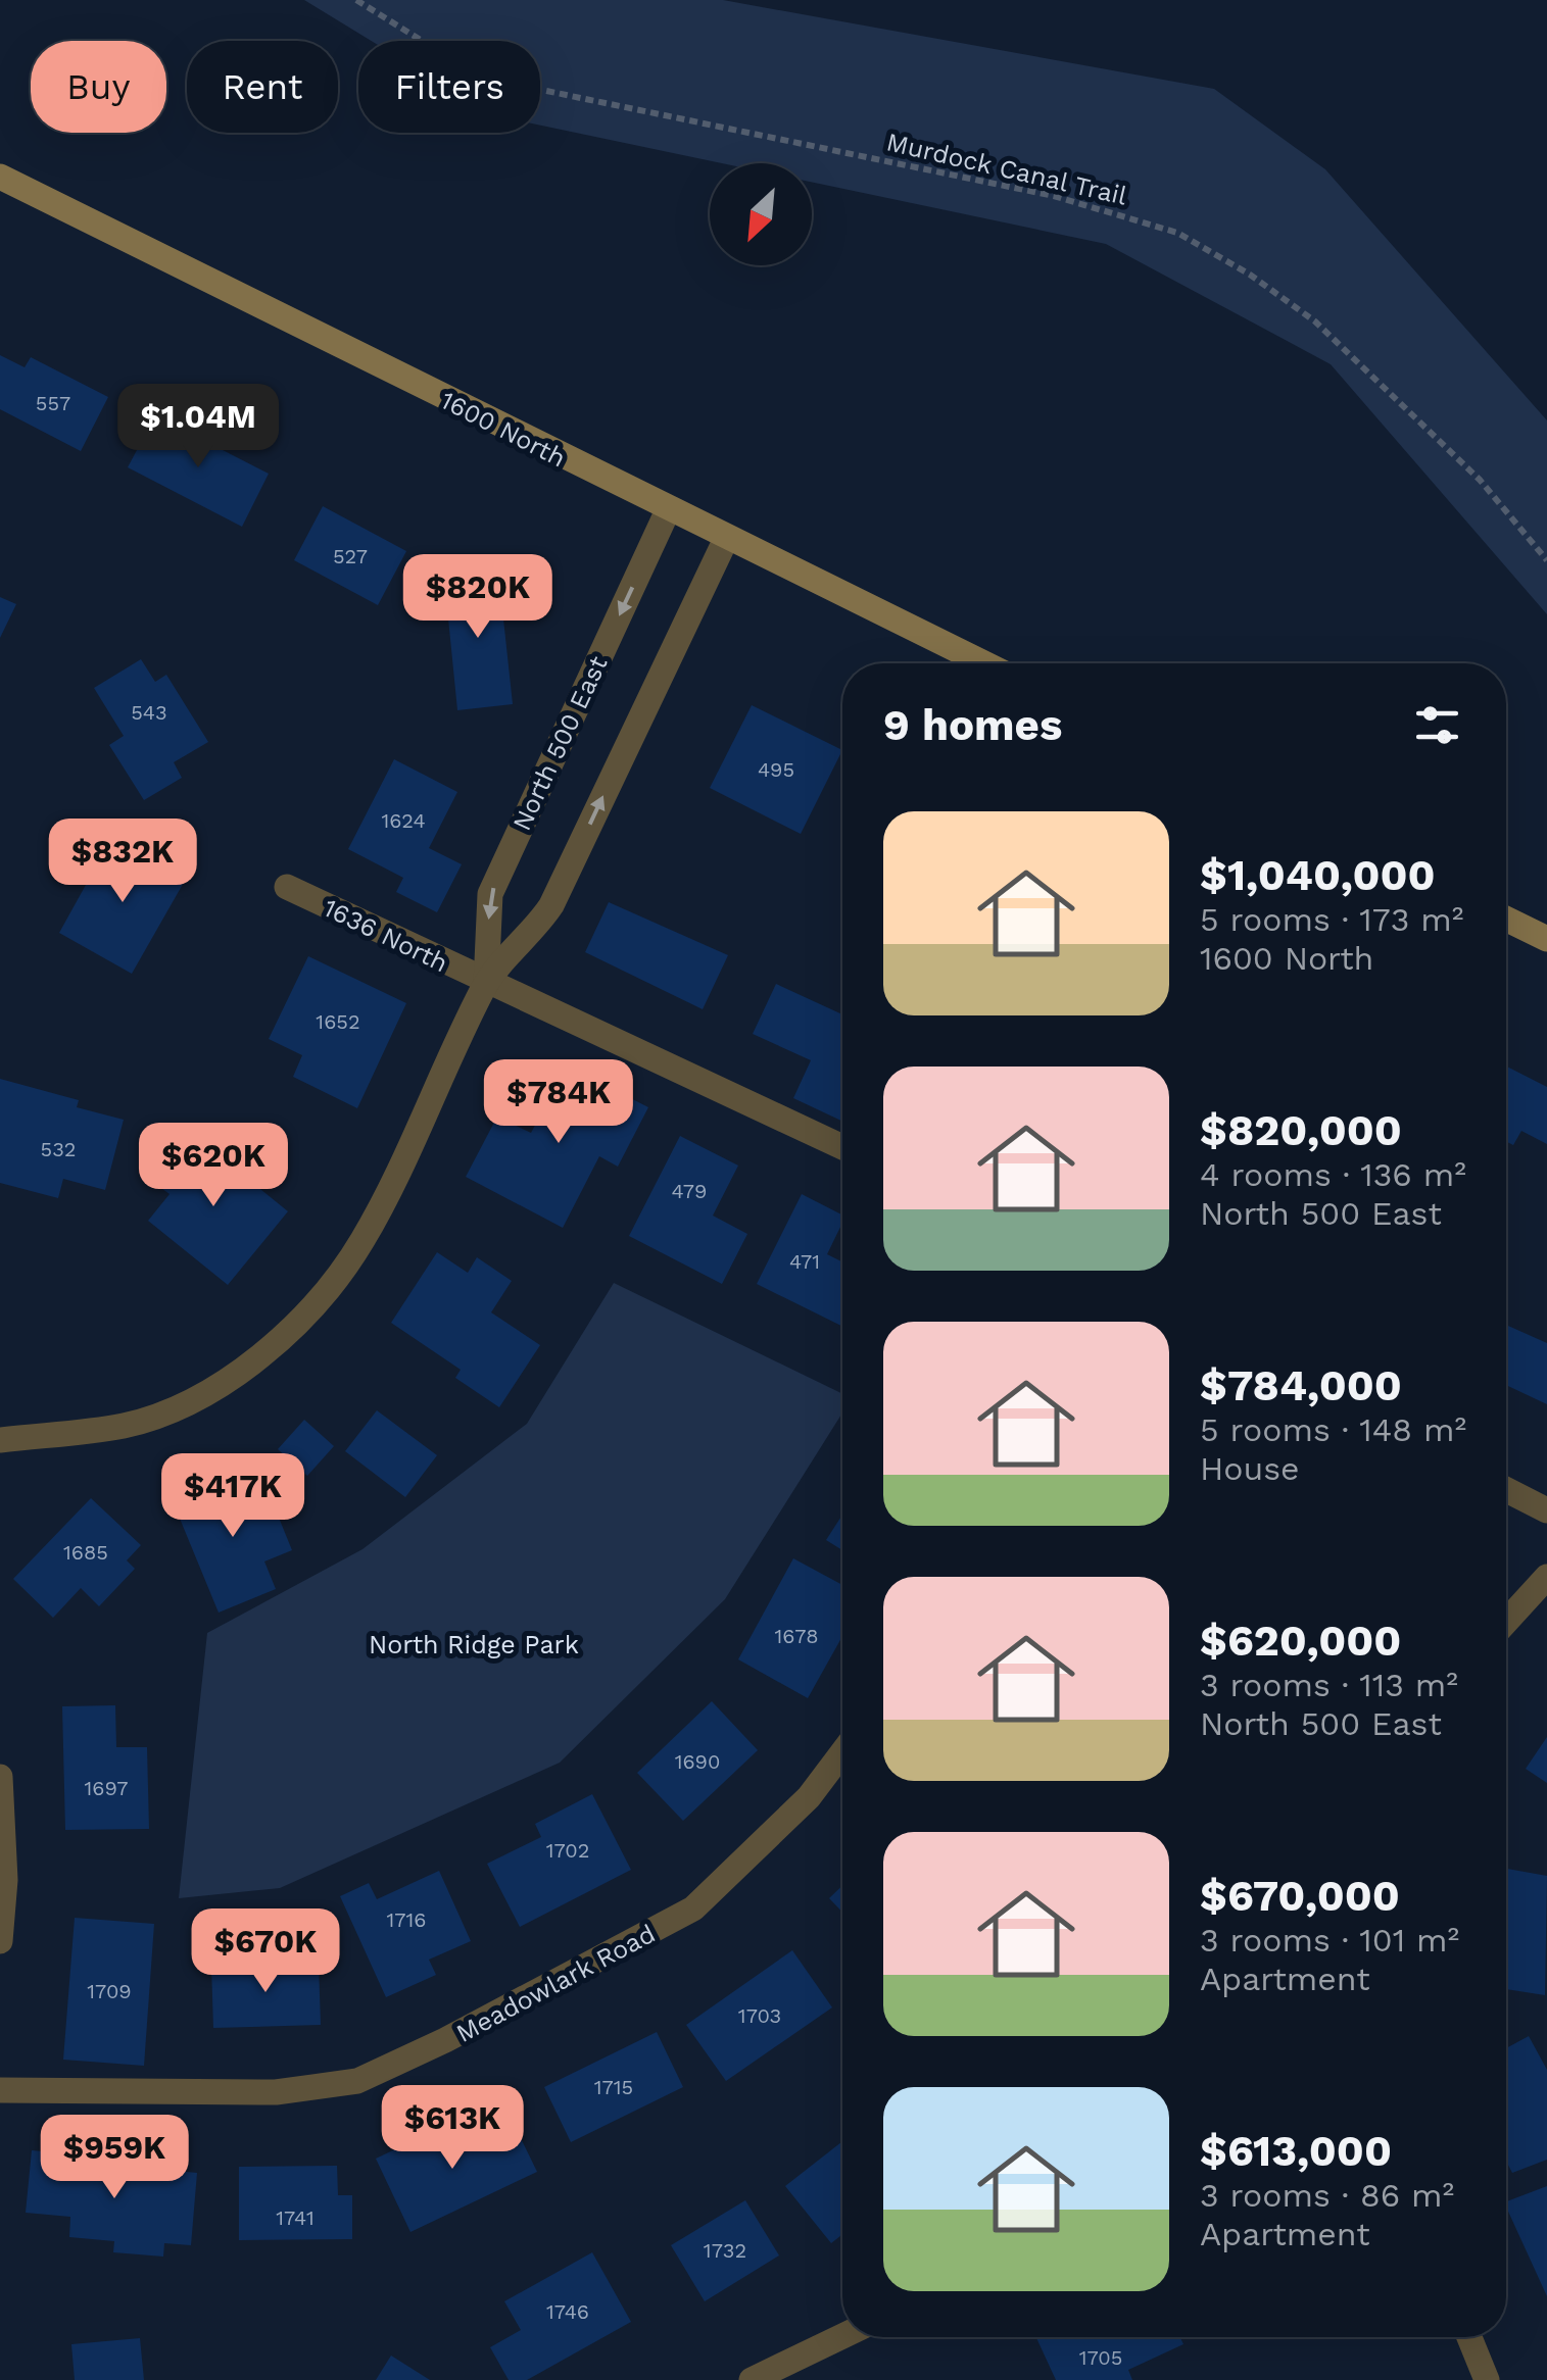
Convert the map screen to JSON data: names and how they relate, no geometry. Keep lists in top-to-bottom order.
{
  "streets": {
    "main road": ["1600 North"],
    "street": ["North 500 East", "1636 North", "Meadowlark Road"],
    "path": ["Murdock Canal Trail"]
  },
  "crossings": [
    ["1600 North", "North 500 East"],
    ["North 500 East", "1636 North"]
  ],
  "parks": ["North Ridge Park"],
  "house_numbers": [
    "557",
    "527",
    "543",
    "495",
    "1624",
    "1652",
    "532",
    "479",
    "471",
    "1685",
    "1678",
    "1690",
    "1697",
    "1702",
    "1716",
    "1709",
    "1703",
    "1715",
    "1741",
    "1732",
    "1746",
    "1705"
  ],
  "north": "bottom left",
  "page": {
    "chip": ["Buy", "Rent", "Filters"],
    "price": [
      "$1.04M",
      "$820K",
      "$832K",
      "$784K",
      "$620K",
      "$417K",
      "$670K",
      "$613K",
      "$959K"
    ],
    "heading": "9 homes",
    "list": [
      {
        "name": "$1,040,000",
        "note": "5 rooms · 173 m² · 1600 North"
      },
      {
        "name": "$820,000",
        "note": "4 rooms · 136 m² · North 500 East"
      },
      {
        "name": "$784,000",
        "note": "5 rooms · 148 m² · House"
      },
      {
        "name": "$620,000",
        "note": "3 rooms · 113 m² · North 500 East"
      },
      {
        "name": "$670,000",
        "note": "3 rooms · 101 m² · Apartment"
      },
      {
        "name": "$613,000",
        "note": "3 rooms · 86 m² · Apartment"
      }
    ]
  }
}
